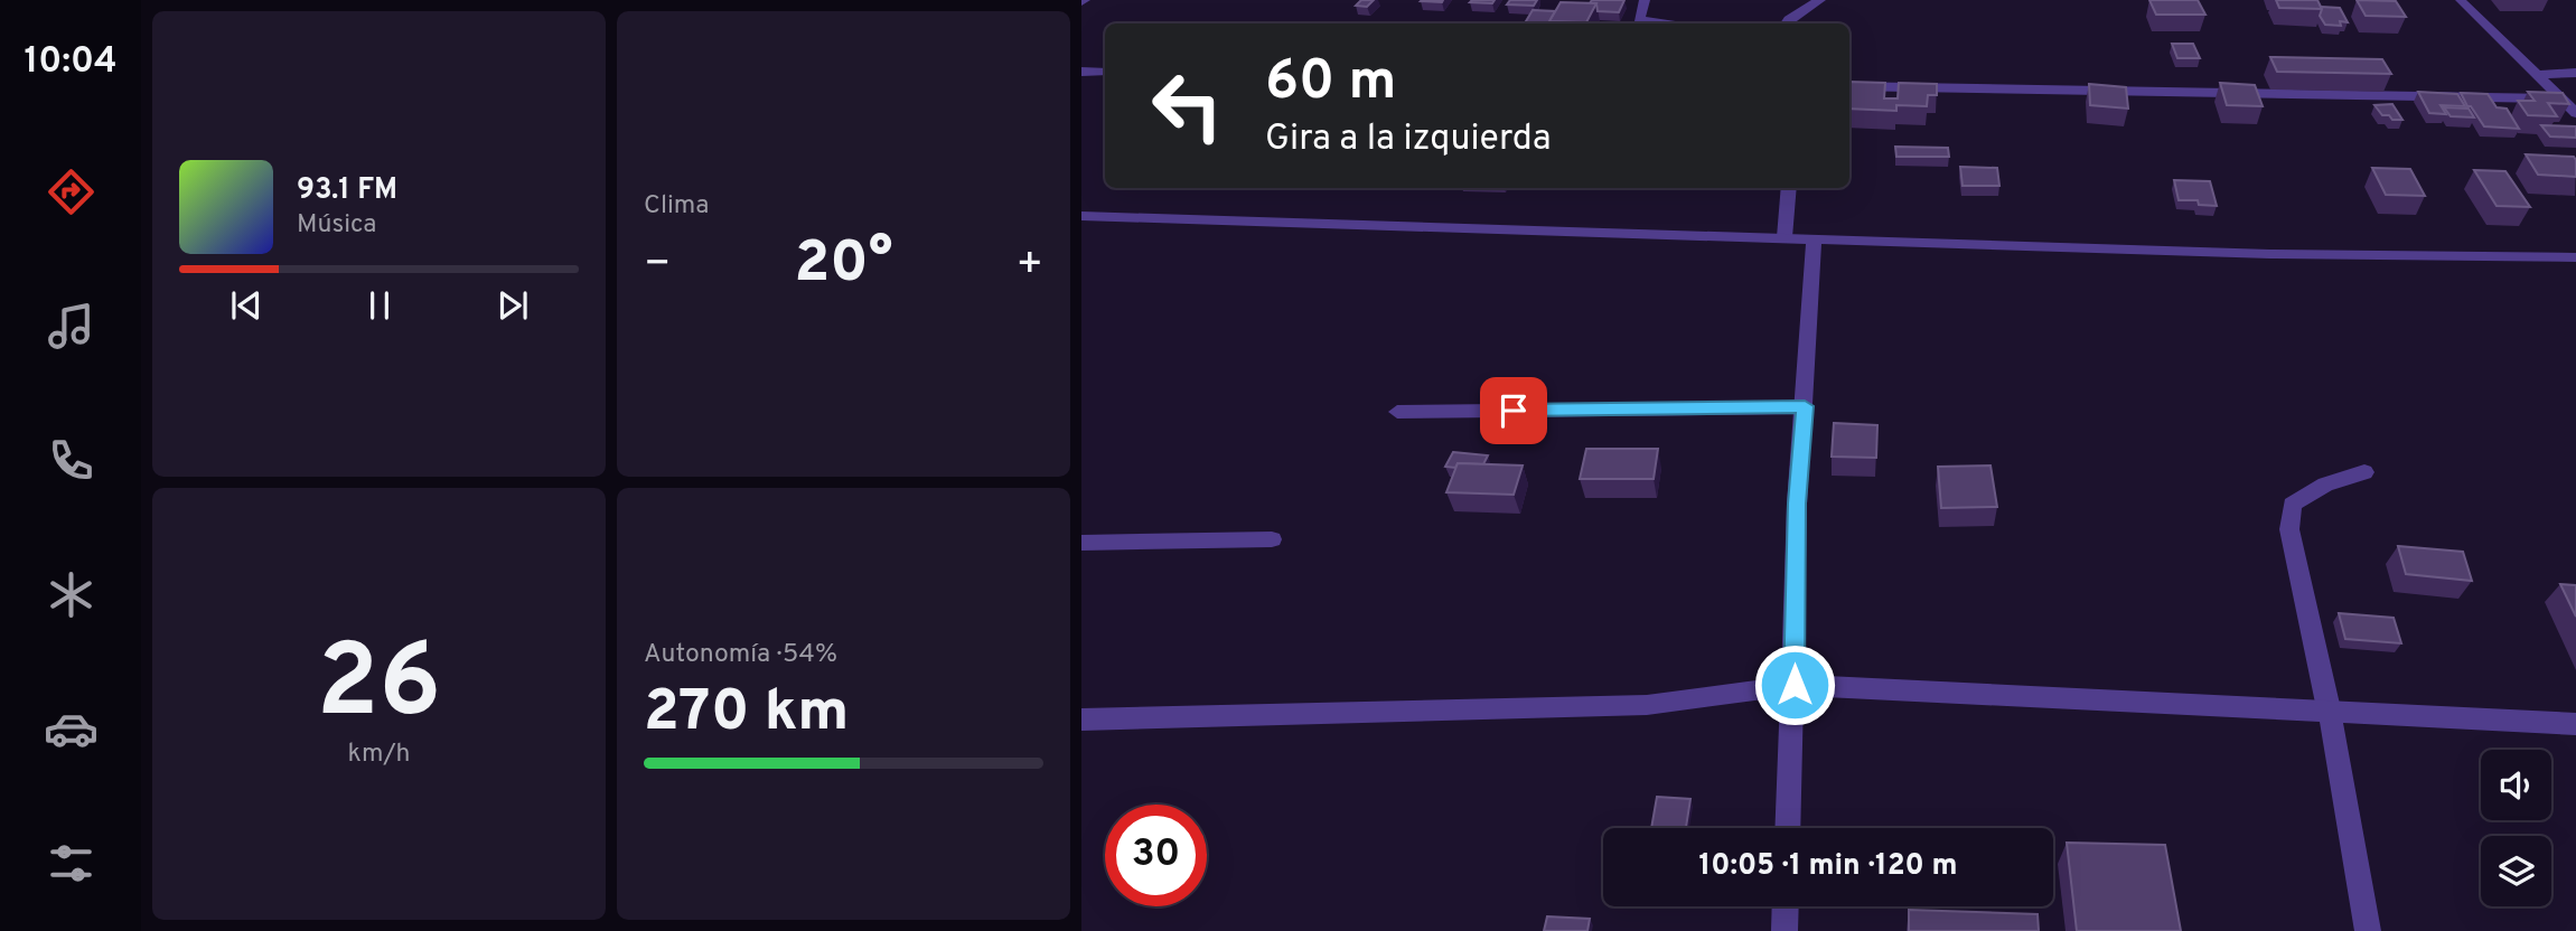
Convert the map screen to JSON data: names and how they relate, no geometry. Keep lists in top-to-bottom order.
{
  "page": {
    "tabs": "10:04",
    "tile": [
      "Clima",
      ["26", "km/h"],
      ["Autonomía · 54%", "270 km"]
    ],
    "turn": ["60 m", "Gira a la izquierda"],
    "song": ["93.1 FM", "Música"],
    "heat": ["−", "20°", "+"],
    "limit": "30",
    "trip": "10:05 · 1 min · 120 m"
  }
}
